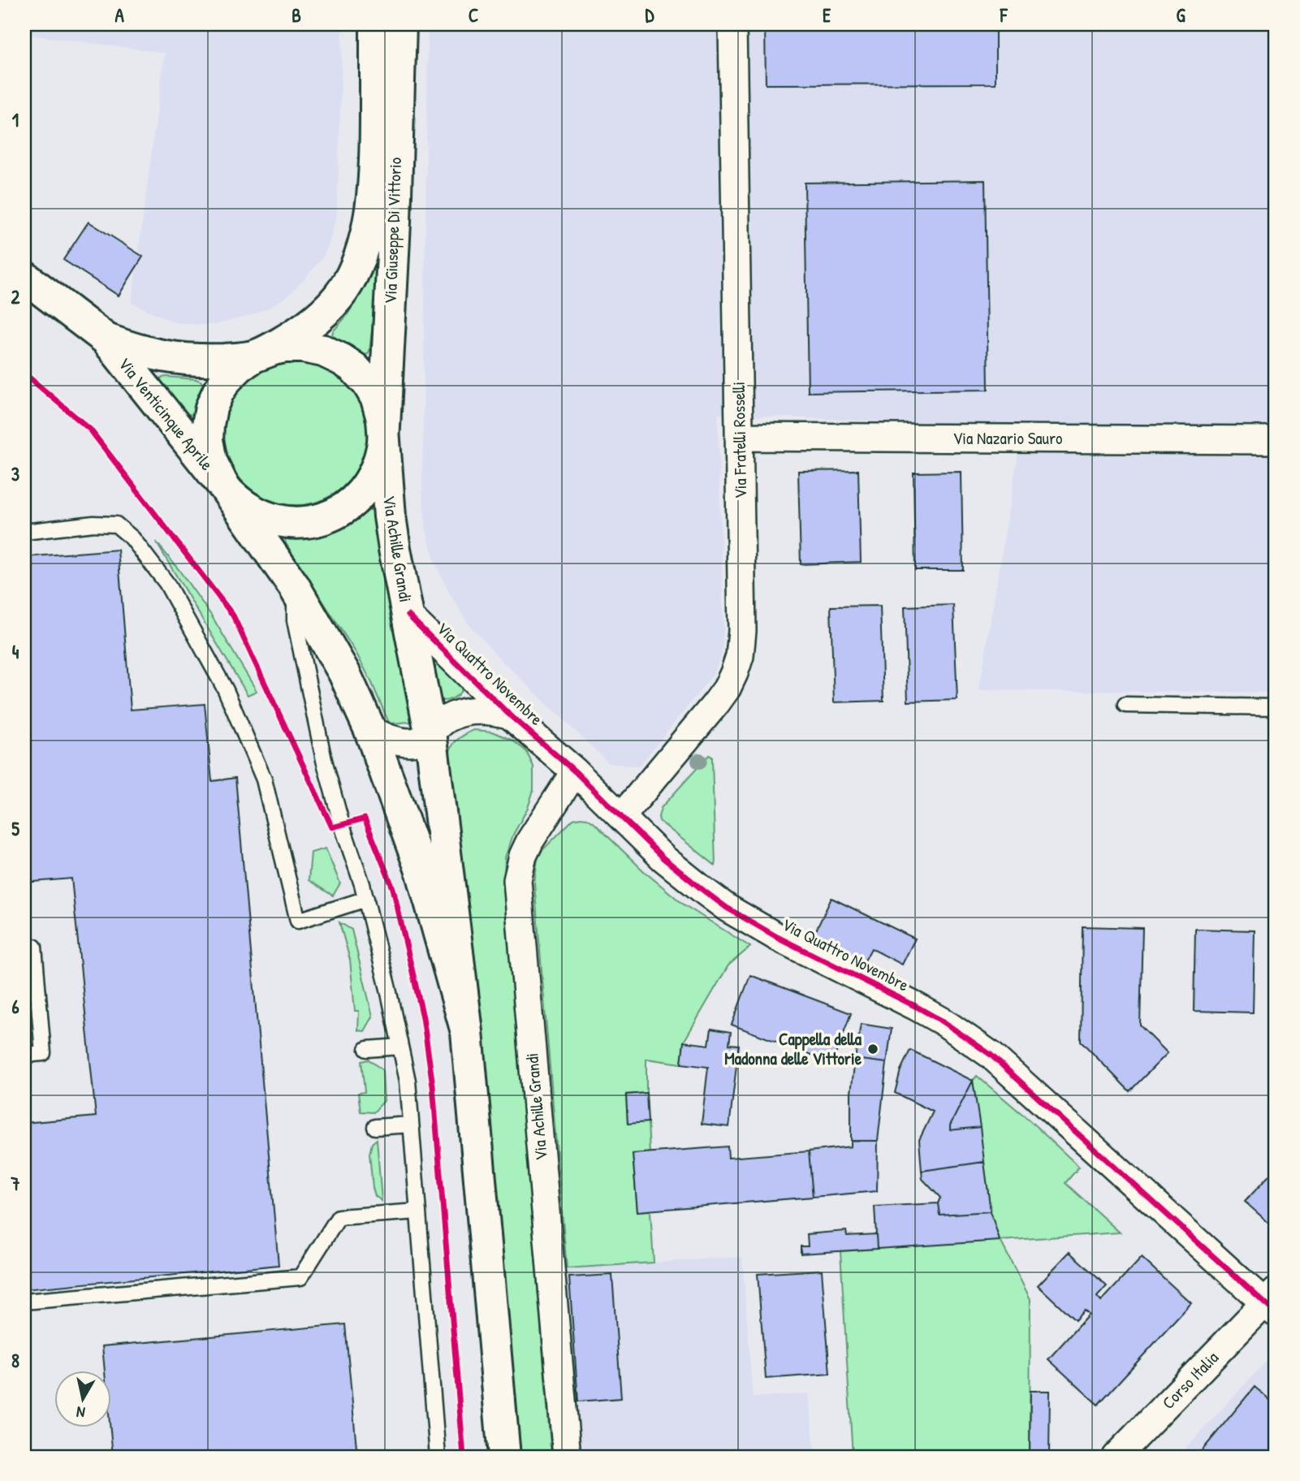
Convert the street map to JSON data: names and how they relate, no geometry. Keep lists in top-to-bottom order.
{
  "streets": {
    "main road": ["Via Giuseppe Di Vittorio", "Via Venticinque Aprile", "Via Achille Grandi"],
    "street": [
      "Via Nazario Sauro",
      "Via Fratelli Rosselli",
      "Via Quattro Novembre",
      "Corso Italia"
    ]
  },
  "crossings": [
    ["Via Giuseppe Di Vittorio", "Via Venticinque Aprile"],
    ["Via Giuseppe Di Vittorio", "Via Achille Grandi"],
    ["Via Venticinque Aprile", "Via Achille Grandi"],
    ["Via Nazario Sauro", "Via Fratelli Rosselli"],
    ["Via Fratelli Rosselli", "Via Quattro Novembre"],
    ["Via Achille Grandi", "Via Quattro Novembre"],
    ["Via Quattro Novembre", "Corso Italia"]
  ],
  "places": ["Cappella della Madonna delle Vittorie"],
  "north": "bottom",
  "grid": {
    "columns": [
      "A",
      "B",
      "C",
      "D",
      "E",
      "F",
      "G"
    ],
    "rows": [
      "1",
      "2",
      "3",
      "4",
      "5",
      "6",
      "7",
      "8"
    ]
  }
}
